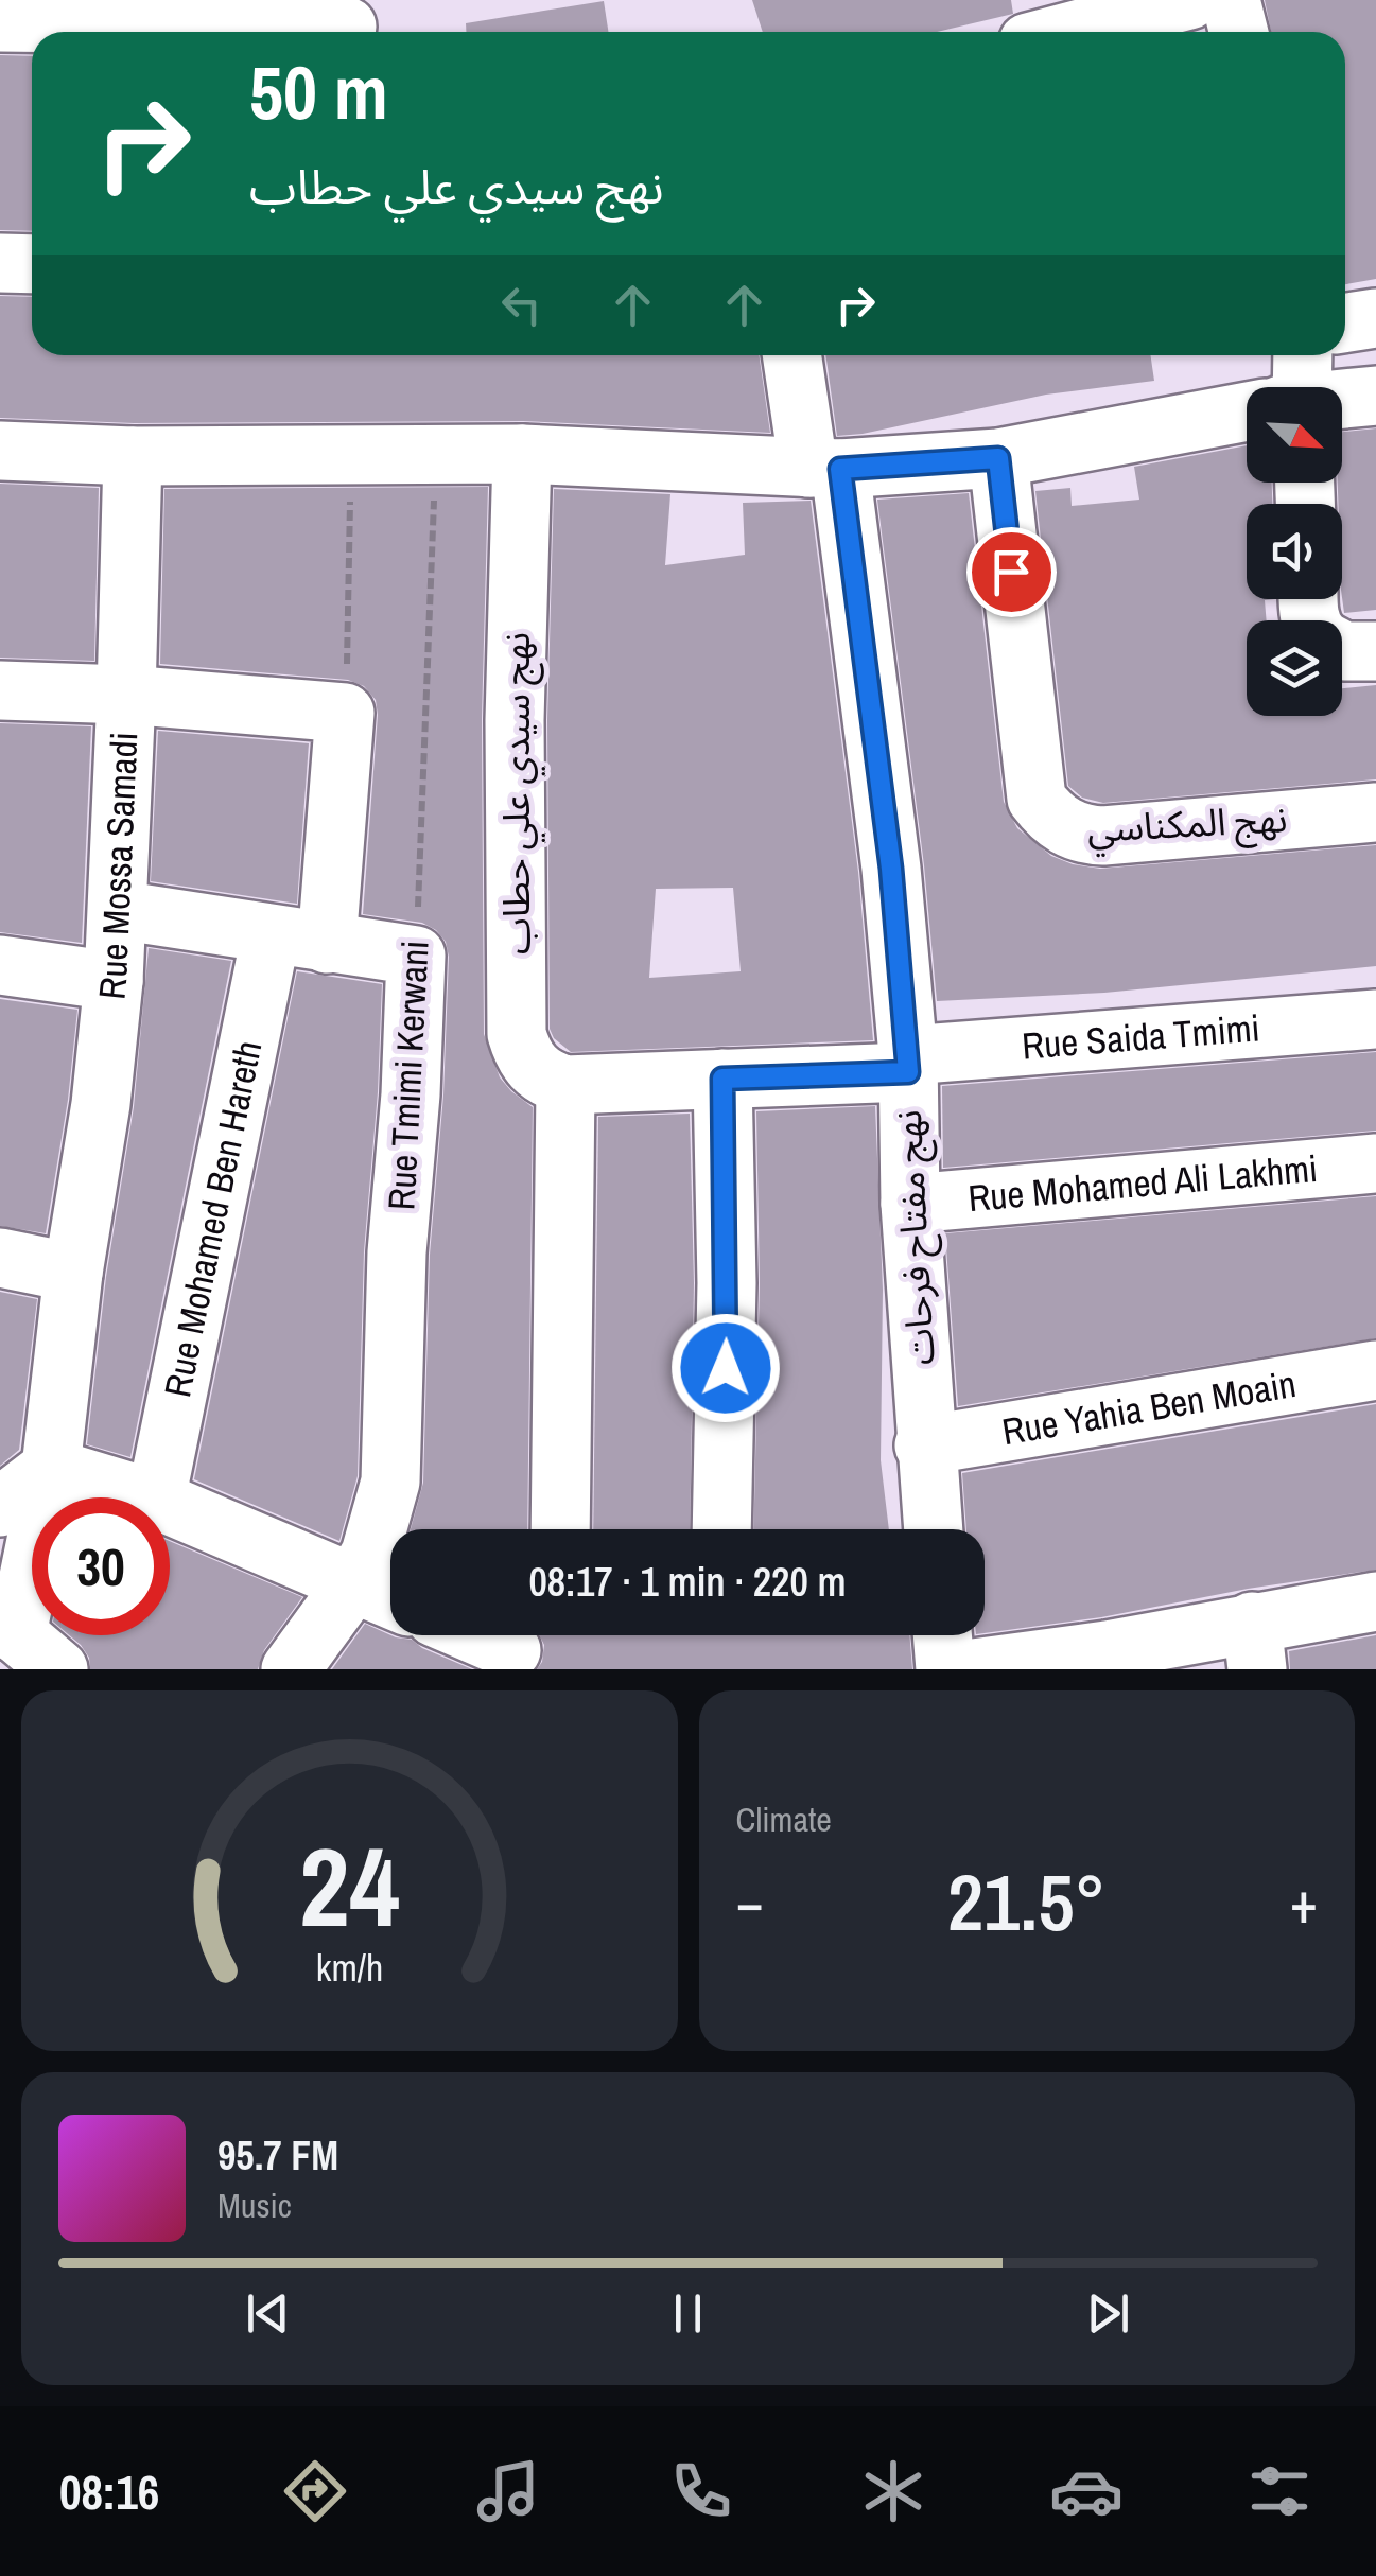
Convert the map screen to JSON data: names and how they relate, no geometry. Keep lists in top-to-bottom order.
{
  "streets": {
    "street": [
      "نهج سيدي علي حطاب",
      "نهج المكناسي",
      "Rue Mossa Samadi",
      "Rue Saida Tmimi",
      "Rue Tmimi Kerwani",
      "Rue Mohamed Ali Lakhmi",
      "Rue Mohamed Ben Hareth",
      "نهج مفتاح فرحات",
      "Rue Yahia Ben Moain"
    ]
  },
  "crossings": [
    ["Rue Saida Tmimi", "نهج مفتاح فرحات"],
    ["Rue Mohamed Ali Lakhmi", "نهج مفتاح فرحات"],
    ["نهج مفتاح فرحات", "Rue Yahia Ben Moain"]
  ],
  "north": "bottom right",
  "page": {
    "turn": ["50 m", "نهج سيدي علي حطاب"],
    "limit": "30",
    "trip": "08:17 · 1 min · 220 m",
    "tile": "Climate",
    "heat": ["−", "21.5°", "+"],
    "song": ["95.7 FM", "Music"],
    "tabs": "08:16",
    "gauge": ["24", "km/h"]
  }
}
